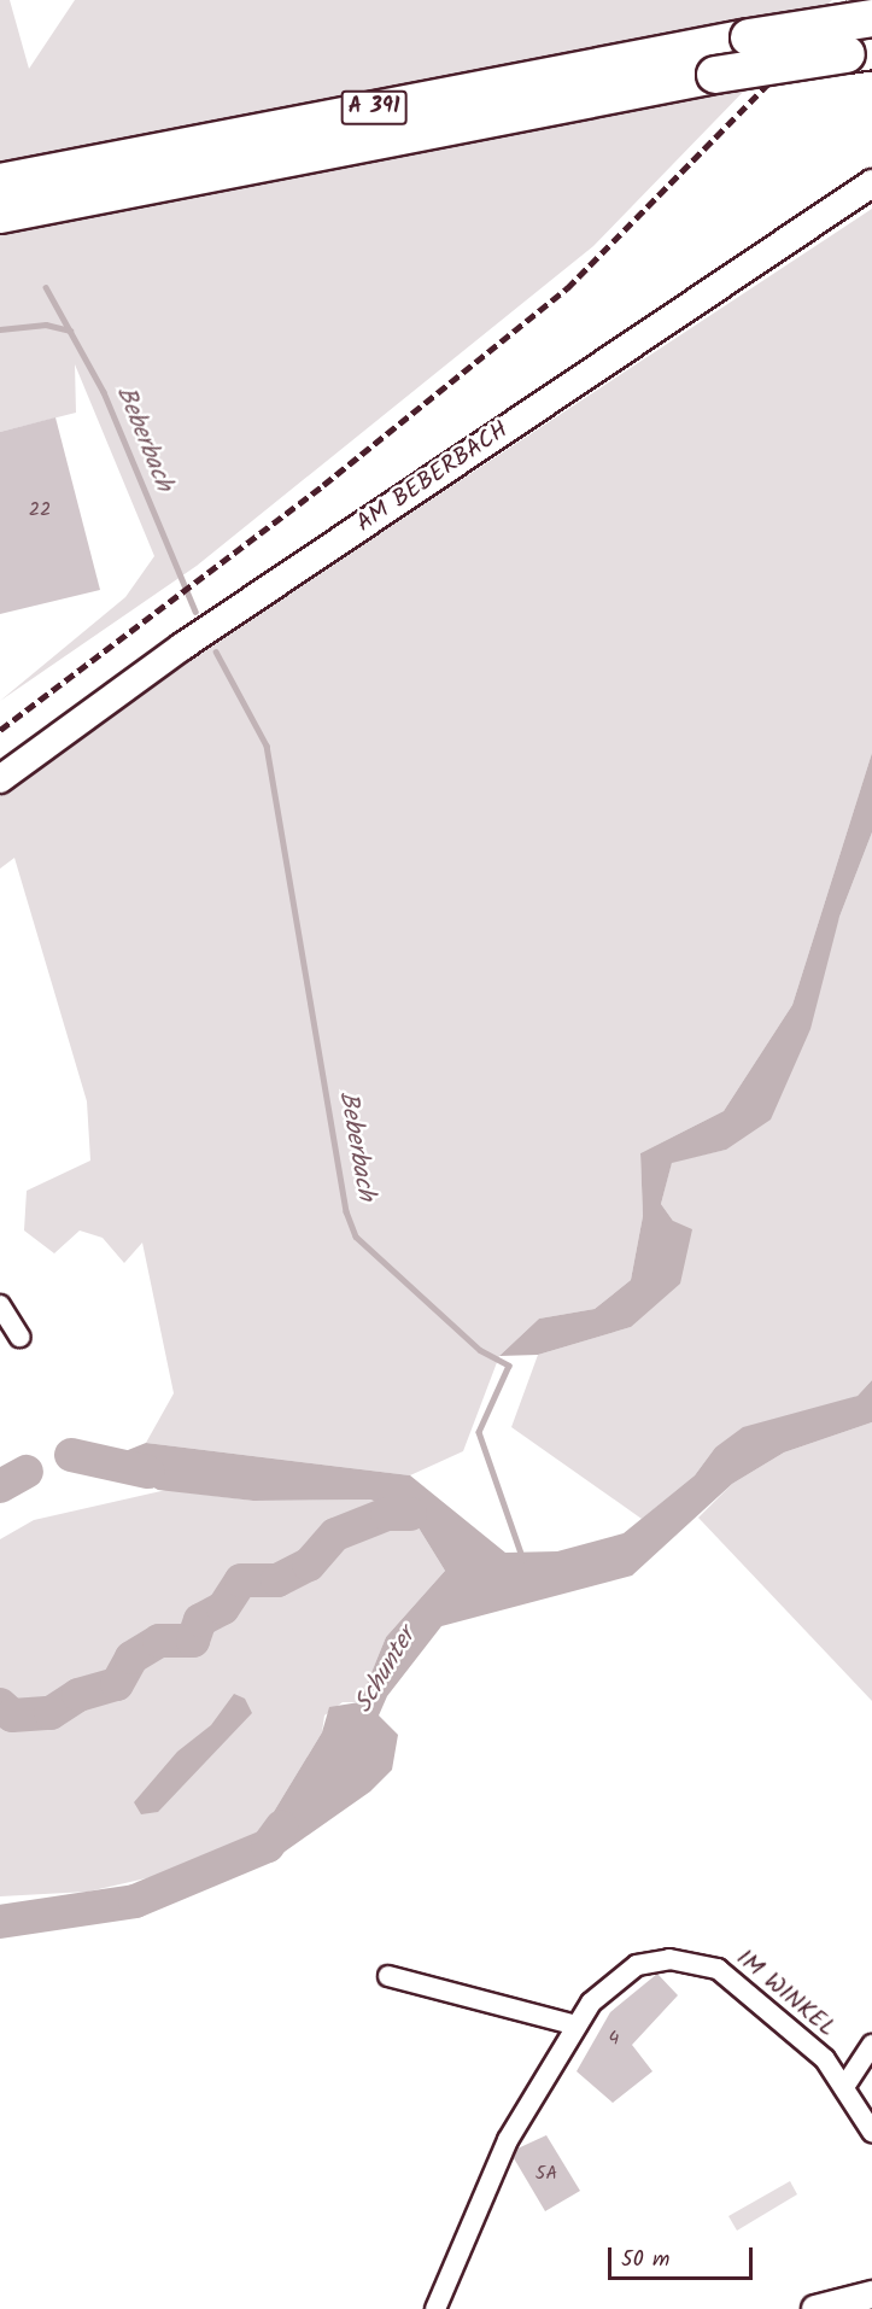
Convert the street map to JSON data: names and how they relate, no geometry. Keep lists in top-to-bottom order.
{
  "streets": {
    "highway": ["A 391"],
    "main road": ["AM BEBERBACH"],
    "street": ["IM WINKEL"]
  },
  "water": ["Beberbach", "Schunter"],
  "house_numbers": ["22", "4", "5A"],
  "scale_bar": "50 m"
}
